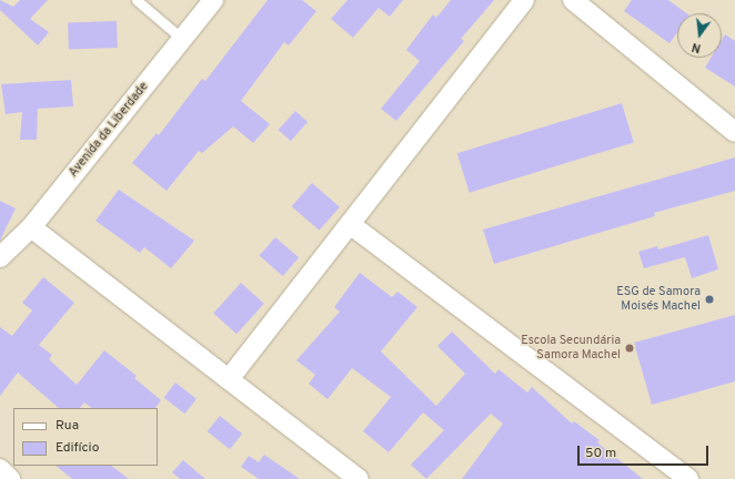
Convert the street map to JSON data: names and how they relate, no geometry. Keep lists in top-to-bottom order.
{
  "streets": {
    "street": ["Avenida da Liberdade"]
  },
  "places": ["ESG de Samora Moisés Machel", "Escola Secundária Samora Machel"],
  "legend": ["Rua", "Edifício"],
  "scale_bar": "50 m",
  "north": "bottom"
}
